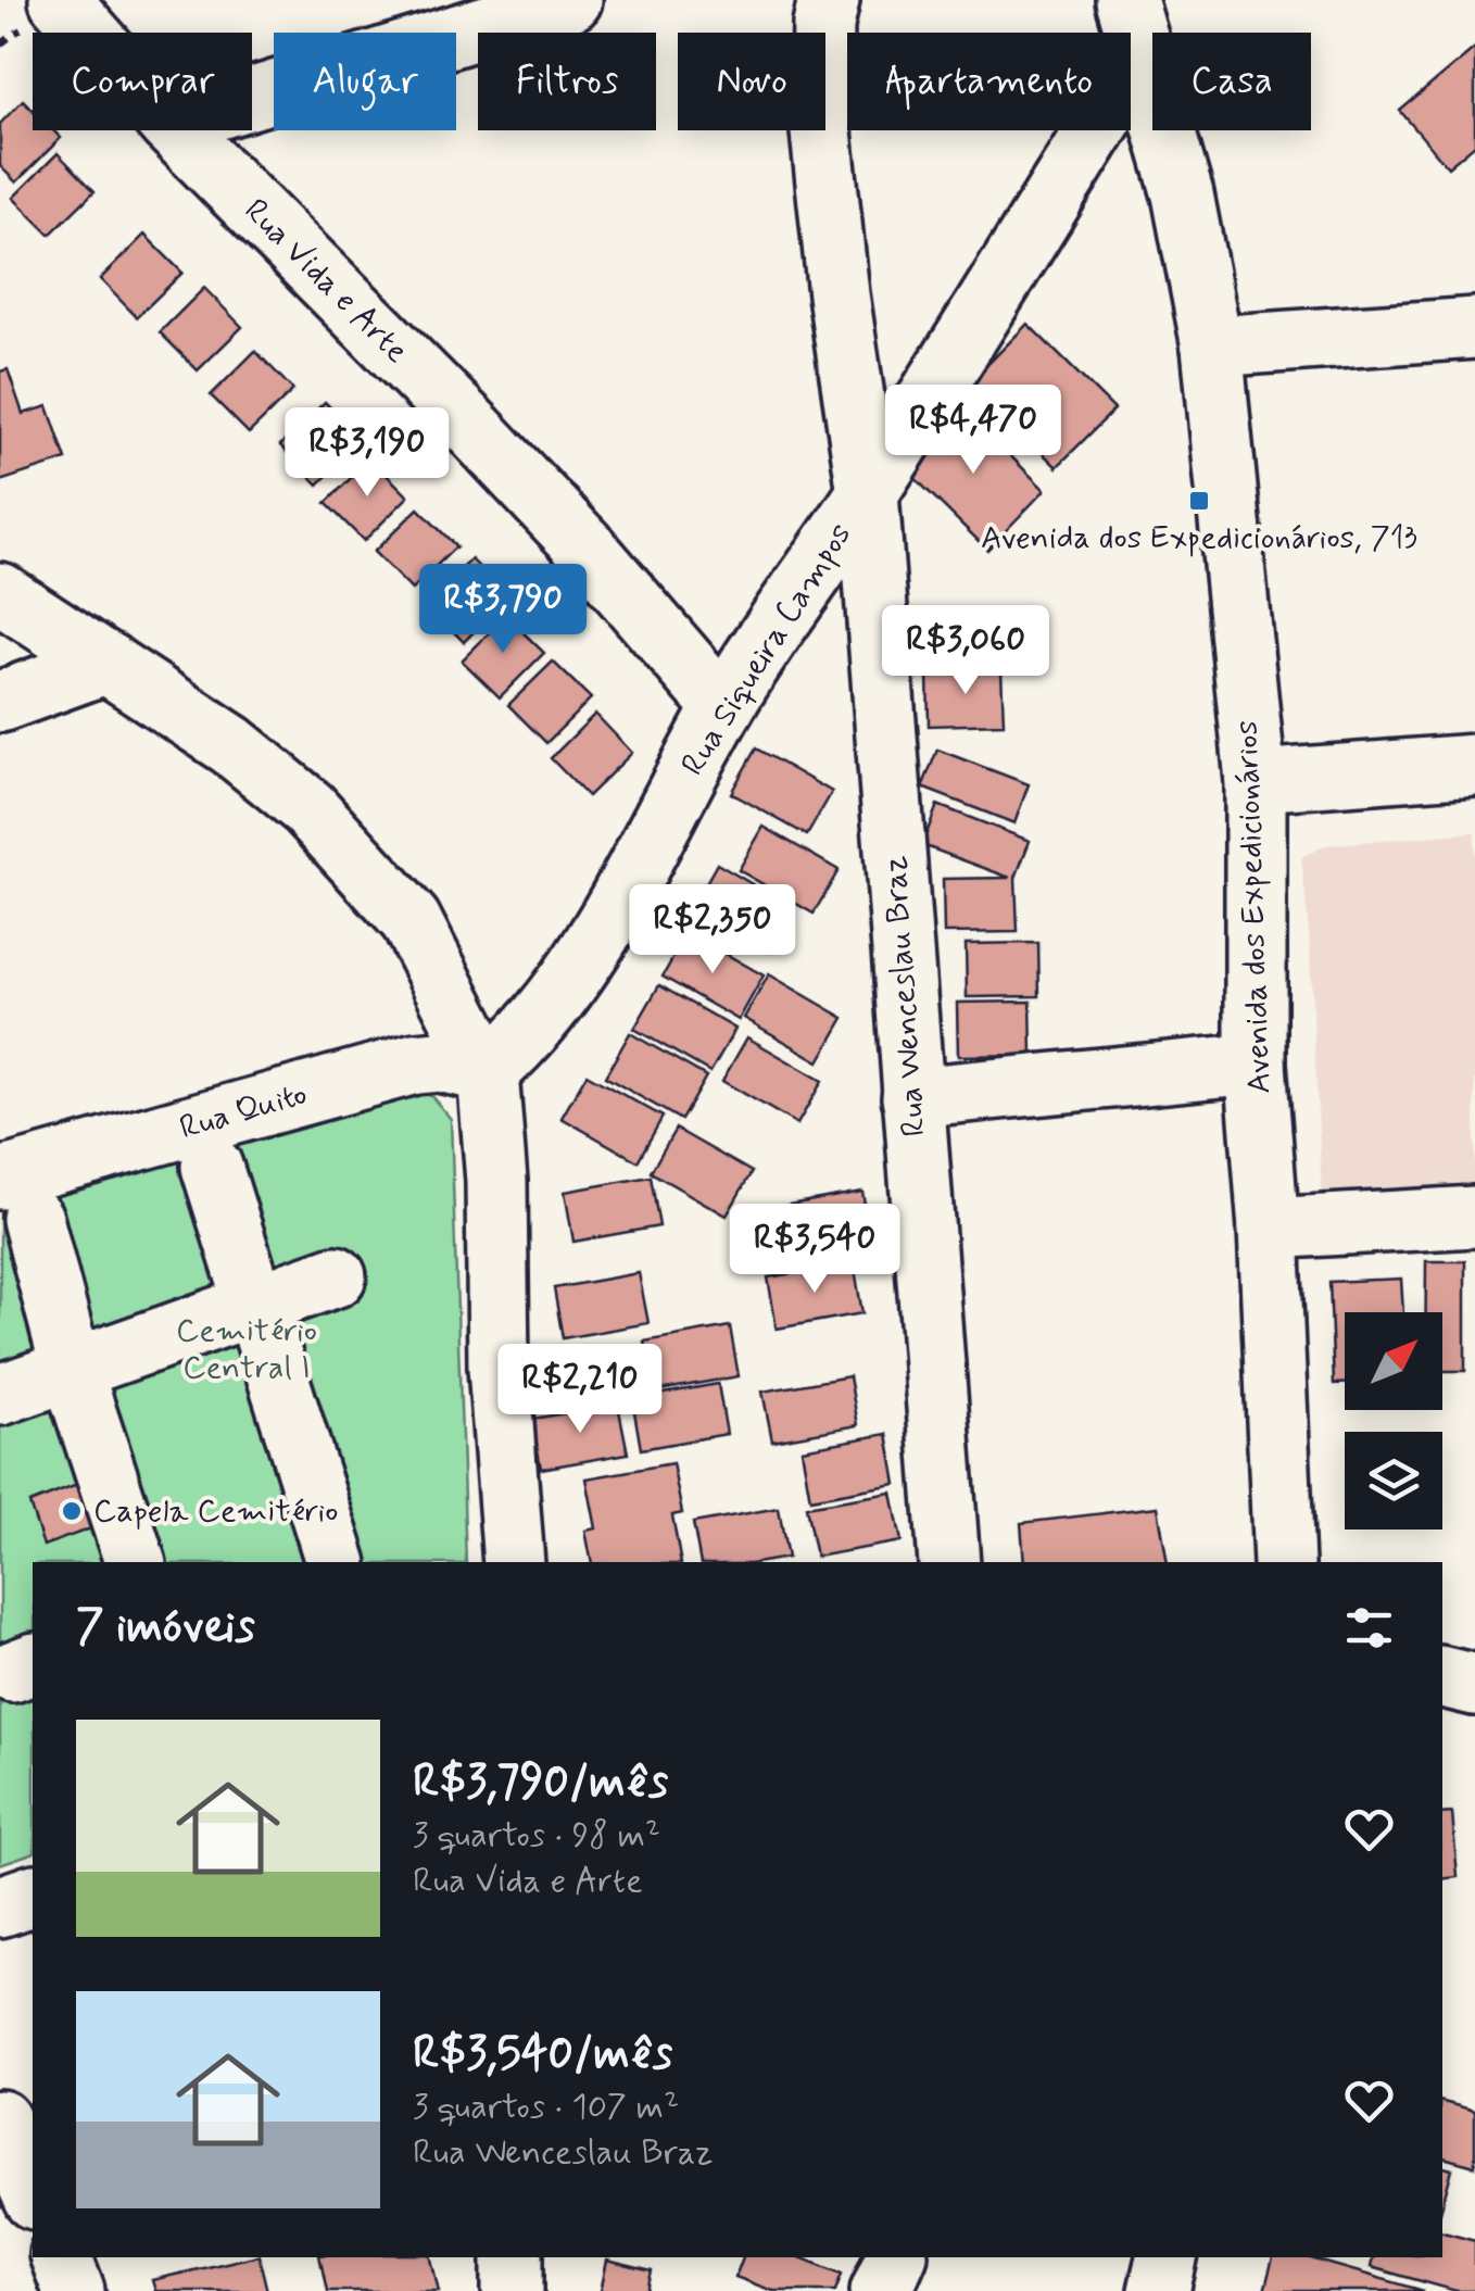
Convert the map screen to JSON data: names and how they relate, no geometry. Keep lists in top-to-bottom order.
{
  "streets": {
    "street": [
      "Rua Vida e Arte",
      "Rua Siqueira Campos",
      "Avenida dos Expedicionários",
      "Rua Wenceslau Braz",
      "Rua Quito"
    ]
  },
  "crossings": [
    ["Rua Vida e Arte", "Rua Siqueira Campos"],
    ["Rua Siqueira Campos", "Avenida dos Expedicionários"],
    ["Rua Siqueira Campos", "Rua Wenceslau Braz"],
    ["Rua Siqueira Campos", "Rua Quito"]
  ],
  "parks": ["Cemitério Central I"],
  "places": {
    "transit": ["Avenida dos Expedicionários, 713"],
    "other": ["Capela Cemitério"]
  },
  "north": "top right",
  "page": {
    "chip": [
      "Comprar",
      "Alugar",
      "Filtros",
      "Novo",
      "Apartamento",
      "Casa"
    ],
    "price": [
      "R$4,470",
      "R$3,190",
      "R$3,790",
      "R$3,060",
      "R$2,350",
      "R$3,540",
      "R$2,210"
    ],
    "heading": "7 imóveis",
    "list": [
      {
        "name": "R$3,790/mês",
        "note": "3 quartos · 98 m² · Rua Vida e Arte"
      },
      {
        "name": "R$3,540/mês",
        "note": "3 quartos · 107 m² · Rua Wenceslau Braz"
      }
    ]
  }
}
